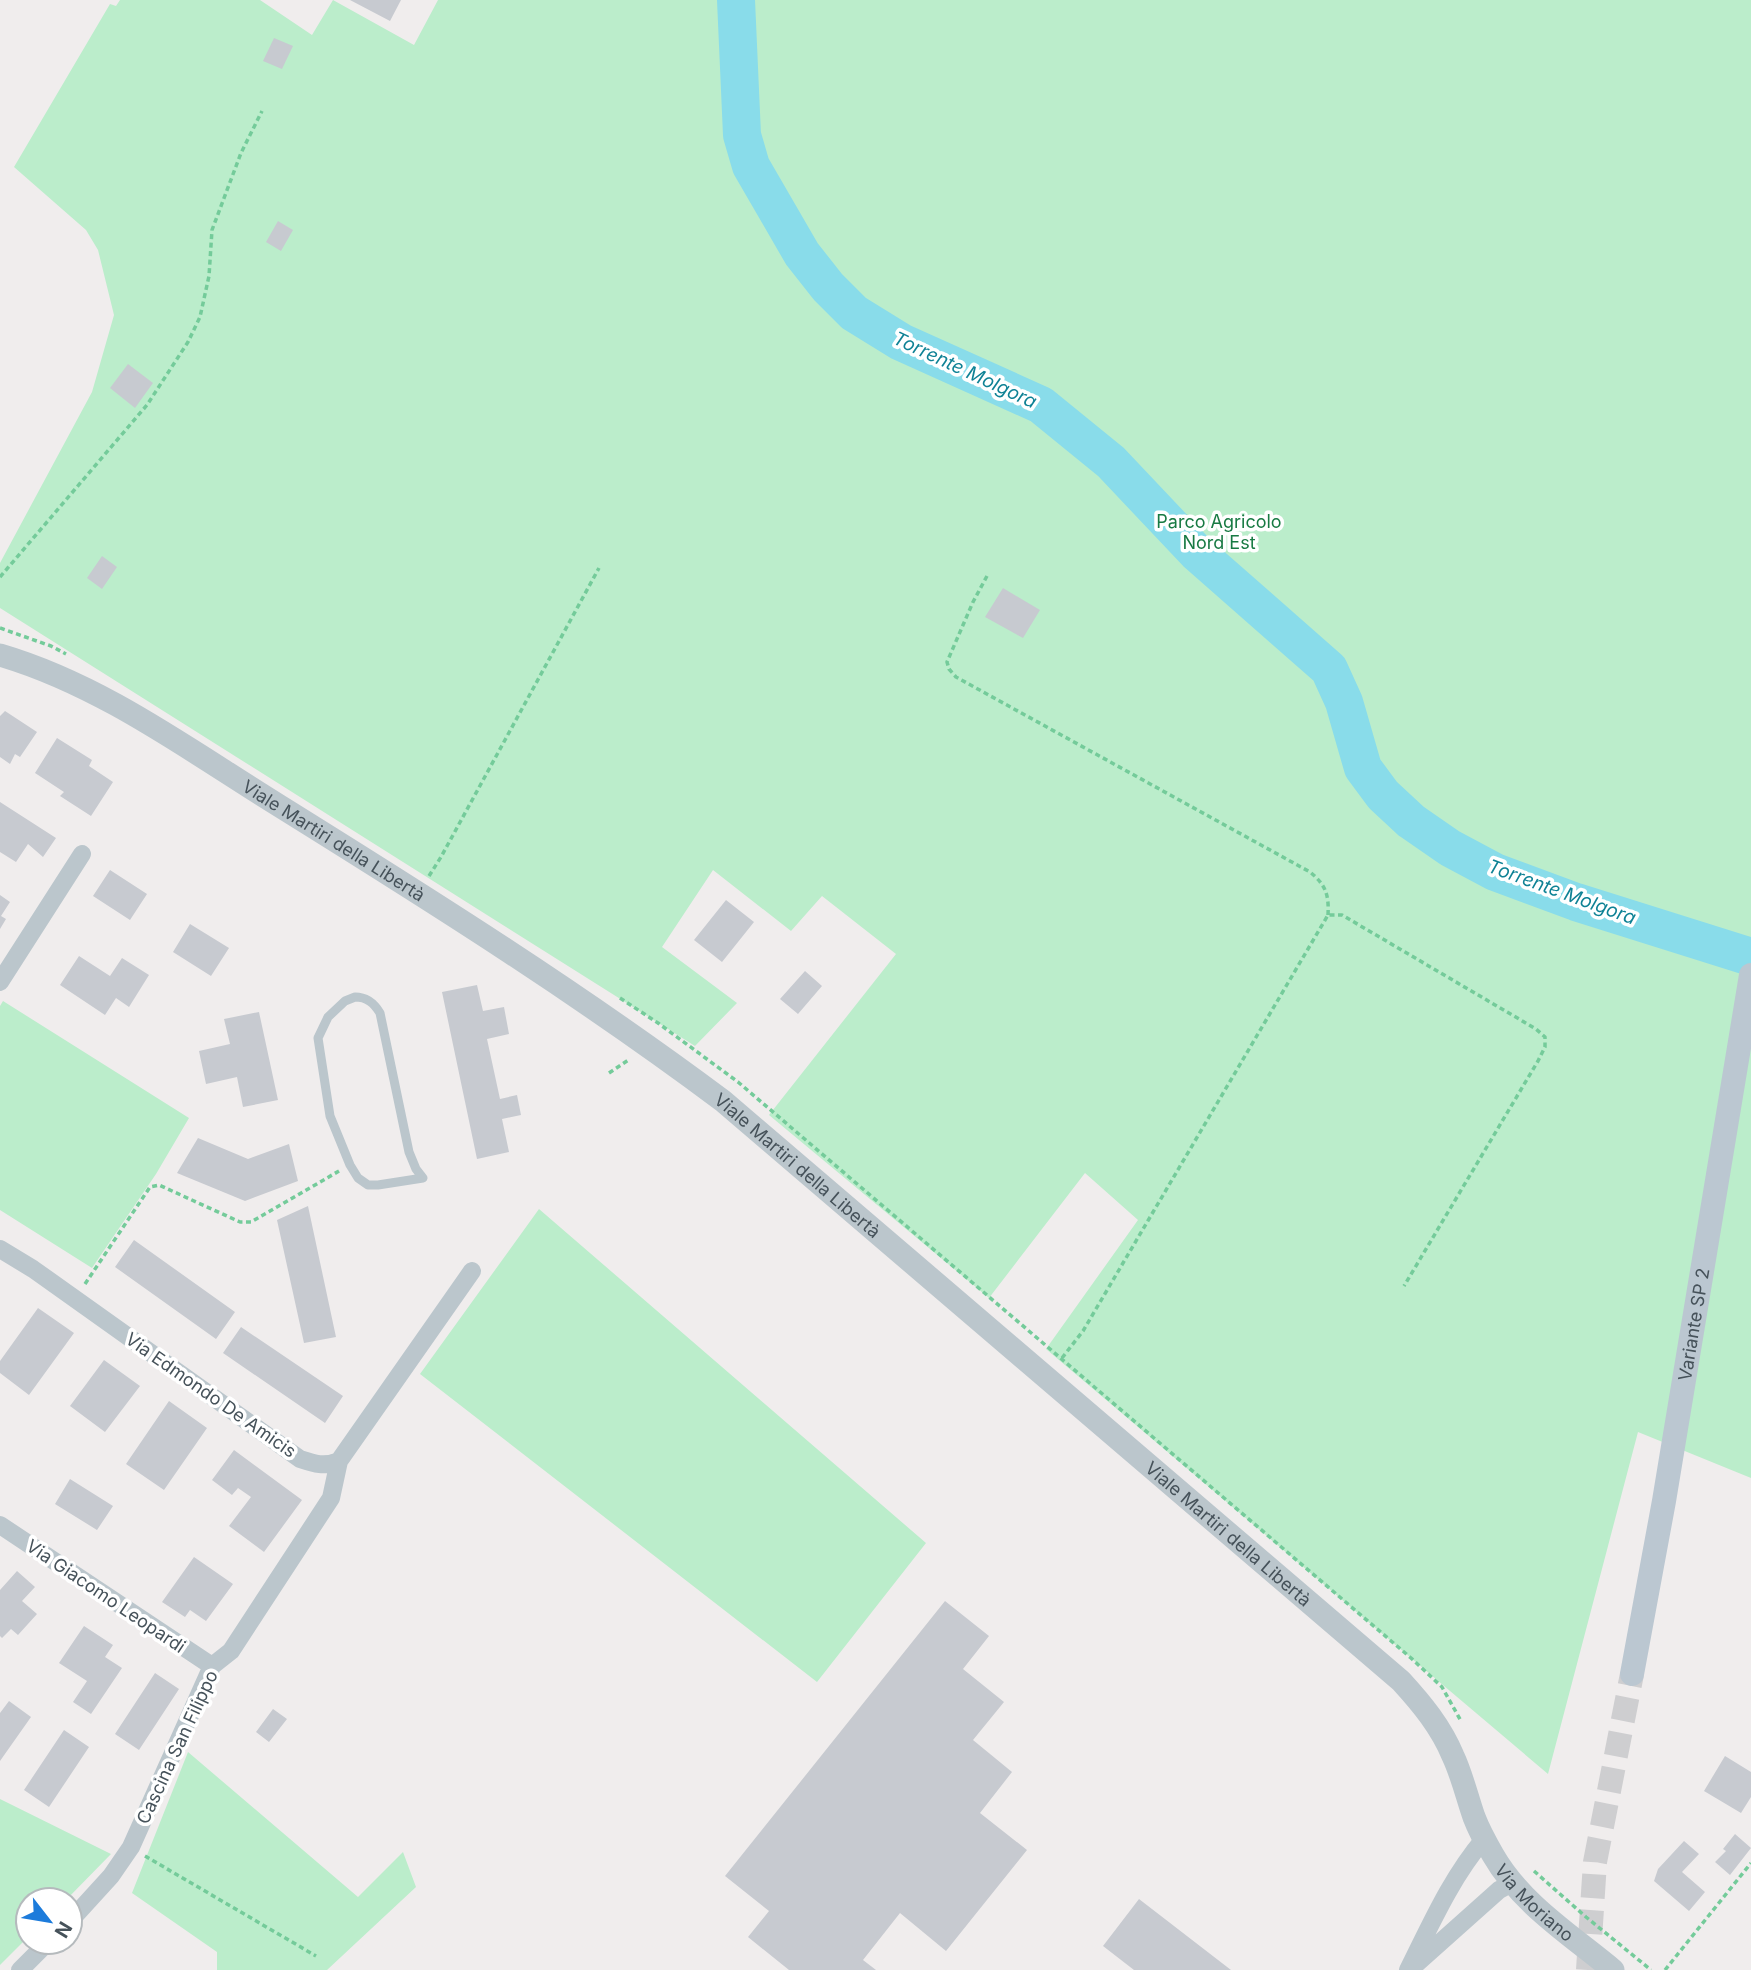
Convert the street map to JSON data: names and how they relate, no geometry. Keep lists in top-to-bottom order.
{
  "streets": {
    "main road": ["Variante SP 2"],
    "street": [
      "Viale Martiri della Libertà",
      "Via Edmondo De Amicis",
      "Via Giacomo Leopardi",
      "Cascina San Filippo",
      "Via Moriano"
    ]
  },
  "crossings": [
    ["Viale Martiri della Libertà", "Via Moriano"],
    ["Via Edmondo De Amicis", "Cascina San Filippo"],
    ["Via Giacomo Leopardi", "Cascina San Filippo"]
  ],
  "water": ["Torrente Molgora"],
  "parks": ["Parco Agricolo Nord Est"],
  "north": "bottom right"
}
